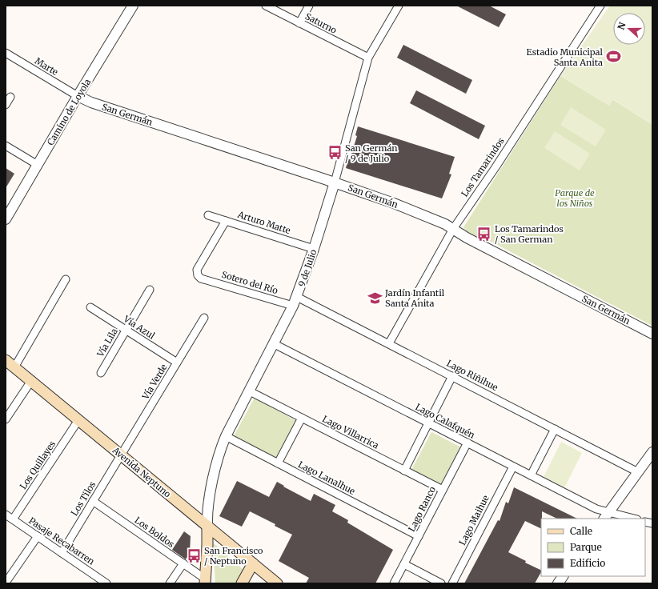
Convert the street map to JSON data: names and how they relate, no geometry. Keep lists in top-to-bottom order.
{
  "streets": {
    "main road": ["Avenida Neptuno"],
    "street": [
      "Saturno",
      "Marte",
      "Camino de Loyola",
      "San Germán",
      "Los Tamarindos",
      "Arturo Matte",
      "9 de Julio",
      "Sotero del Río",
      "Vía Azul",
      "Vía Lila",
      "Lago Riñihue",
      "Vía Verde",
      "Lago Calafquén",
      "Lago Villarrica",
      "Los Quillayes",
      "Lago Lanalhue",
      "Los Tilos",
      "Lago Ranco",
      "Lago Maihue",
      "Los Boldos",
      "Pasaje Recabarren"
    ]
  },
  "crossings": [
    ["Saturno", "9 de Julio"],
    ["Marte", "Camino de Loyola"],
    ["Marte", "San Germán"],
    ["Camino de Loyola", "San Germán"],
    ["San Germán", "Los Tamarindos"],
    ["San Germán", "9 de Julio"],
    ["Los Tamarindos", "Lago Riñihue"],
    ["Arturo Matte", "9 de Julio"],
    ["Arturo Matte", "Sotero del Río"],
    ["9 de Julio", "Sotero del Río"],
    ["9 de Julio", "Lago Riñihue"],
    ["9 de Julio", "Lago Calafquén"],
    ["9 de Julio", "Lago Villarrica"],
    ["9 de Julio", "Avenida Neptuno"],
    ["9 de Julio", "Lago Lanalhue"],
    ["Vía Azul", "Vía Lila"],
    ["Vía Azul", "Vía Verde"],
    ["Vía Verde", "Avenida Neptuno"],
    ["Vía Verde", "Los Tilos"],
    ["Lago Calafquén", "Lago Ranco"],
    ["Lago Calafquén", "Lago Maihue"],
    ["Lago Villarrica", "Lago Ranco"],
    ["Los Quillayes", "Avenida Neptuno"],
    ["Los Quillayes", "Pasaje Recabarren"],
    ["Avenida Neptuno", "Los Tilos"],
    ["Lago Lanalhue", "Lago Ranco"],
    ["Los Tilos", "Los Boldos"],
    ["Los Tilos", "Pasaje Recabarren"]
  ],
  "parks": ["Parque de los Niños"],
  "places": {
    "sports": ["Estadio Municipal Santa Anita"],
    "bus stop": ["San Germán / 9 de Julio", "Los Tamarindos / San German", "San Francisco / Neptuno"],
    "school or university": ["Jardín Infantil Santa Anita"]
  },
  "legend": ["Calle", "Parque", "Edificio"],
  "north": "left"
}
